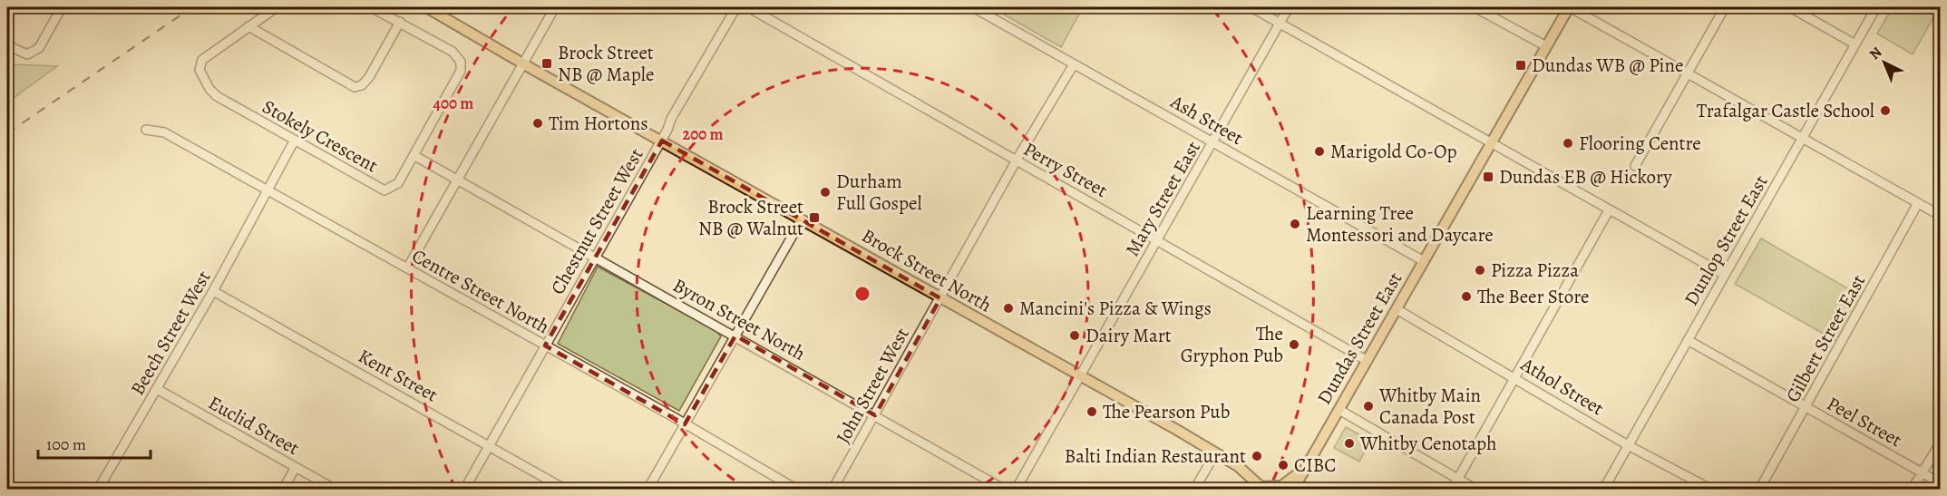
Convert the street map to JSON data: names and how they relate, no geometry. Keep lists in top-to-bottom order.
{
  "streets": {
    "main road": ["Brock Street North", "Dundas Street East"],
    "street": [
      "Ash Street",
      "Stokely Crescent",
      "Perry Street",
      "Mary Street East",
      "Chestnut Street West",
      "Dunlop Street East",
      "Centre Street North",
      "Byron Street North",
      "Beech Street West",
      "Gilbert Street East",
      "Kent Street",
      "John Street West",
      "Athol Street",
      "Peel Street",
      "Euclid Street"
    ]
  },
  "crossings": [
    ["Ash Street", "Mary Street East"],
    ["Ash Street", "Dundas Street East"],
    ["Ash Street", "John Street West"],
    ["Stokely Crescent", "Byron Street North"],
    ["Stokely Crescent", "Beech Street West"],
    ["Perry Street", "Mary Street East"],
    ["Perry Street", "Dundas Street East"],
    ["Perry Street", "John Street West"],
    ["Mary Street East", "Brock Street North"],
    ["Chestnut Street West", "Brock Street North"],
    ["Chestnut Street West", "Centre Street North"],
    ["Chestnut Street West", "Byron Street North"],
    ["Chestnut Street West", "Kent Street"],
    ["Dunlop Street East", "Athol Street"],
    ["Dunlop Street East", "Peel Street"],
    ["Brock Street North", "John Street West"],
    ["Centre Street North", "Beech Street West"],
    ["Byron Street North", "John Street West"],
    ["Beech Street West", "Kent Street"],
    ["Beech Street West", "Euclid Street"],
    ["Dundas Street East", "Athol Street"],
    ["Gilbert Street East", "Peel Street"]
  ],
  "places": {
    "transit": [
      "Brock Street NB @ Maple",
      "Dundas WB @ Pine",
      "Dundas EB @ Hickory",
      "Brock Street NB @ Walnut"
    ],
    "other": [
      "Trafalgar Castle School",
      "Tim Hortons",
      "Flooring Centre",
      "Marigold Co-Op",
      "Durham Full Gospel",
      "Learning Tree Montessori and Daycare",
      "Pizza Pizza",
      "The Beer Store",
      "Mancini's Pizza & Wings",
      "Dairy Mart",
      "The Gryphon Pub",
      "Whitby Main Canada Post",
      "The Pearson Pub",
      "Whitby Cenotaph",
      "Balti Indian Restaurant",
      "CIBC"
    ]
  },
  "scale_bar": "100 m",
  "north": "top left",
  "rings": ["400 m", "200 m"]
}
